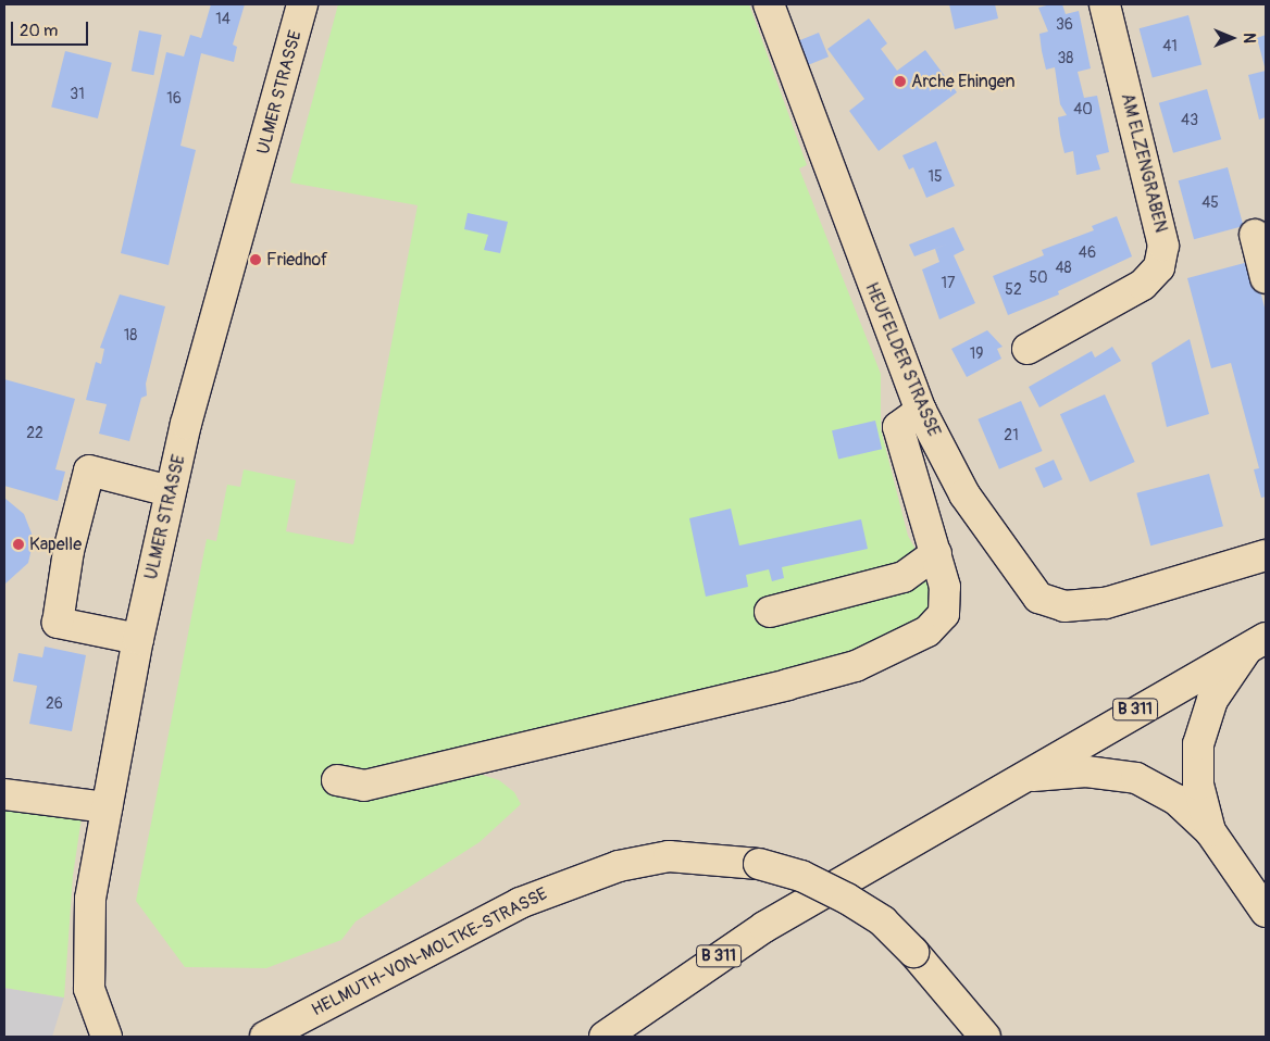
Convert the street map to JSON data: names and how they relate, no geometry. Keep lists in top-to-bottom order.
{
  "streets": {
    "street": [
      "ULMER STRASSE",
      "AM ELZENGRABEN",
      "HEUFELDER STRASSE",
      "B 311",
      "HELMUTH-VON-MOLTKE-STRASSE"
    ]
  },
  "places": ["Arche Ehingen", "Friedhof", "Kapelle"],
  "house_numbers": [
    "14",
    "36",
    "41",
    "38",
    "31",
    "16",
    "40",
    "43",
    "15",
    "45",
    "46",
    "48",
    "50",
    "17",
    "52",
    "18",
    "19",
    "22",
    "21",
    "26"
  ],
  "scale_bar": "20 m",
  "north": "right"
}
